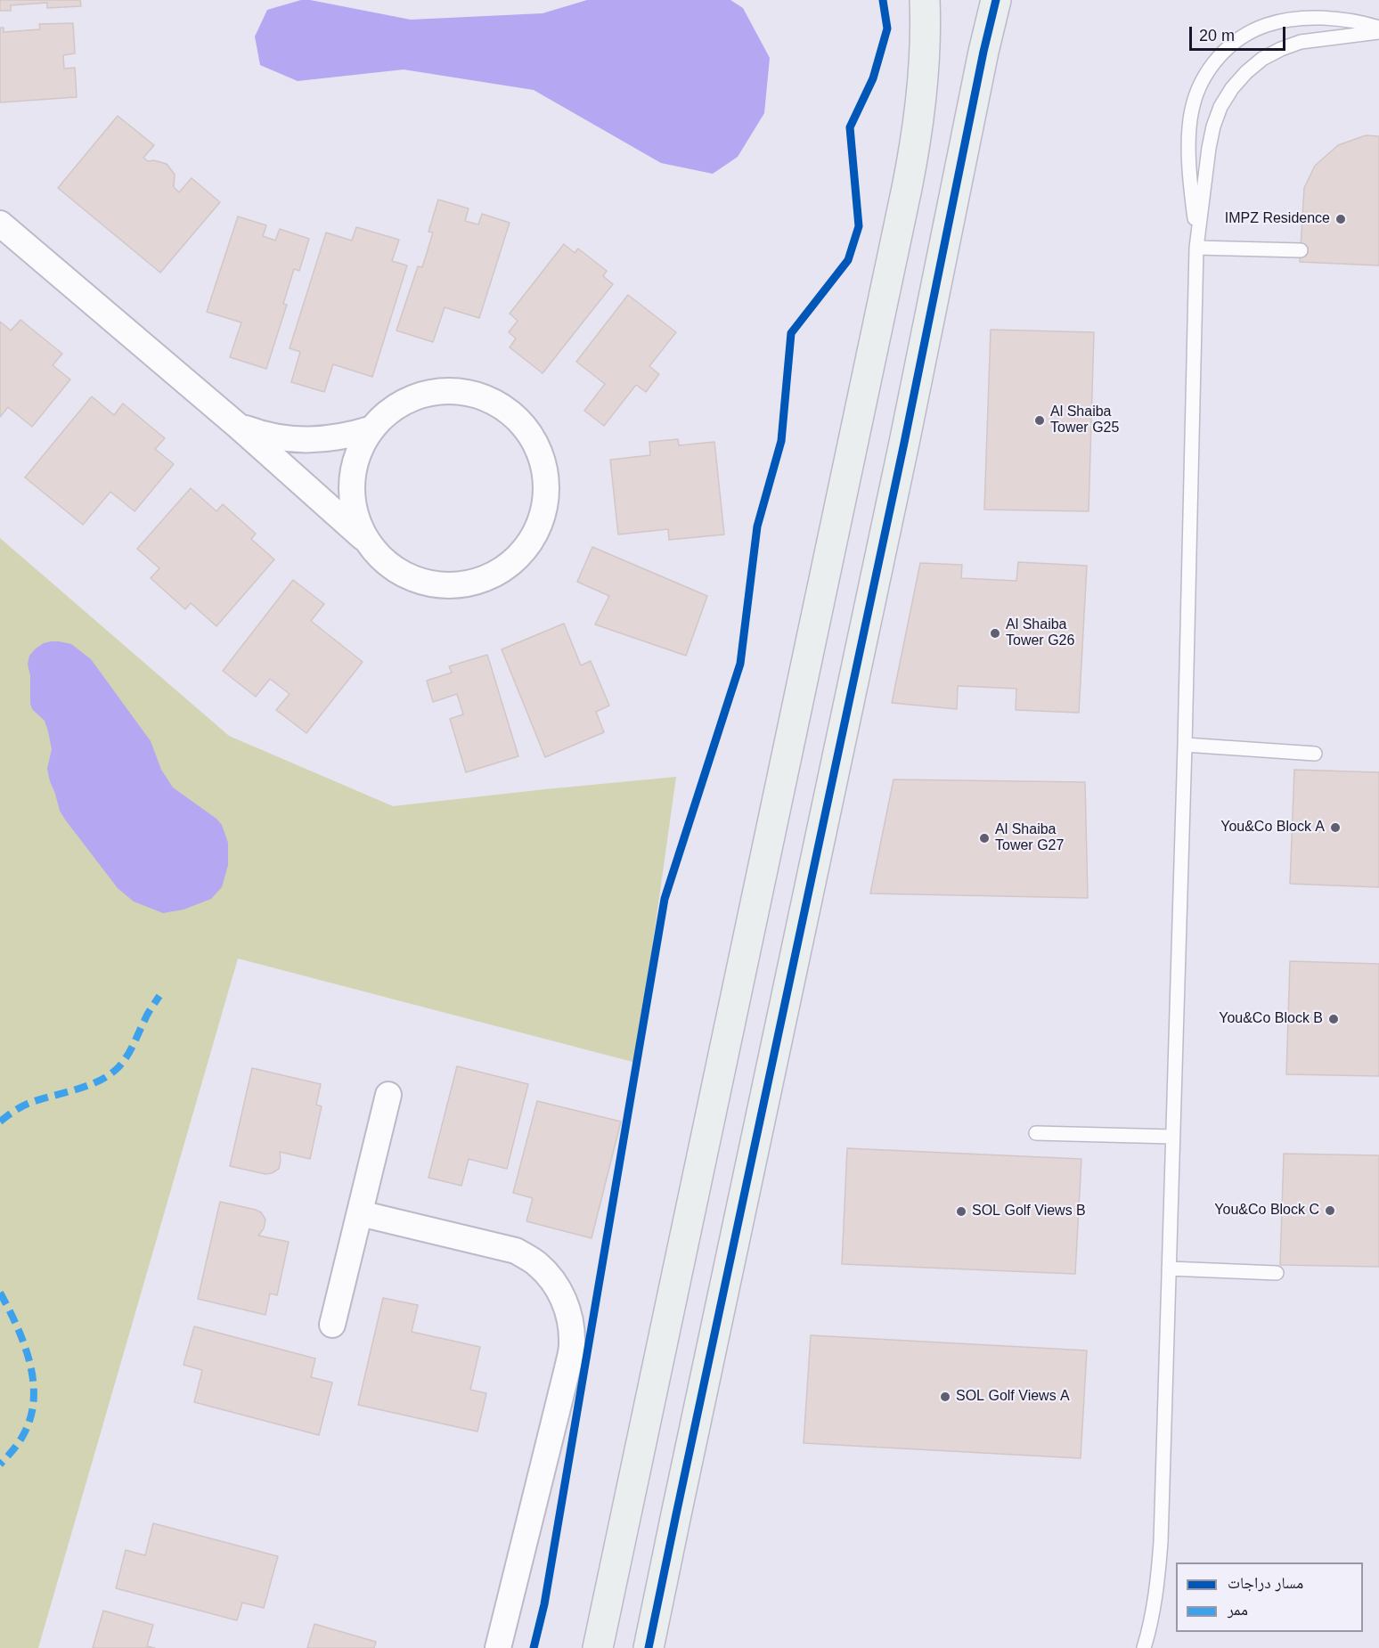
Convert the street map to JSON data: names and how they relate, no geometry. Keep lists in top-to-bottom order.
{
  "places": [
    "IMPZ Residence",
    "Al Shaiba Tower G25",
    "Al Shaiba Tower G26",
    "You&Co Block A",
    "Al Shaiba Tower G27",
    "You&Co Block B",
    "You&Co Block C",
    "SOL Golf Views B",
    "SOL Golf Views A"
  ],
  "legend": ["مسار دراجات", "ممر"],
  "scale_bar": "20 m"
}
